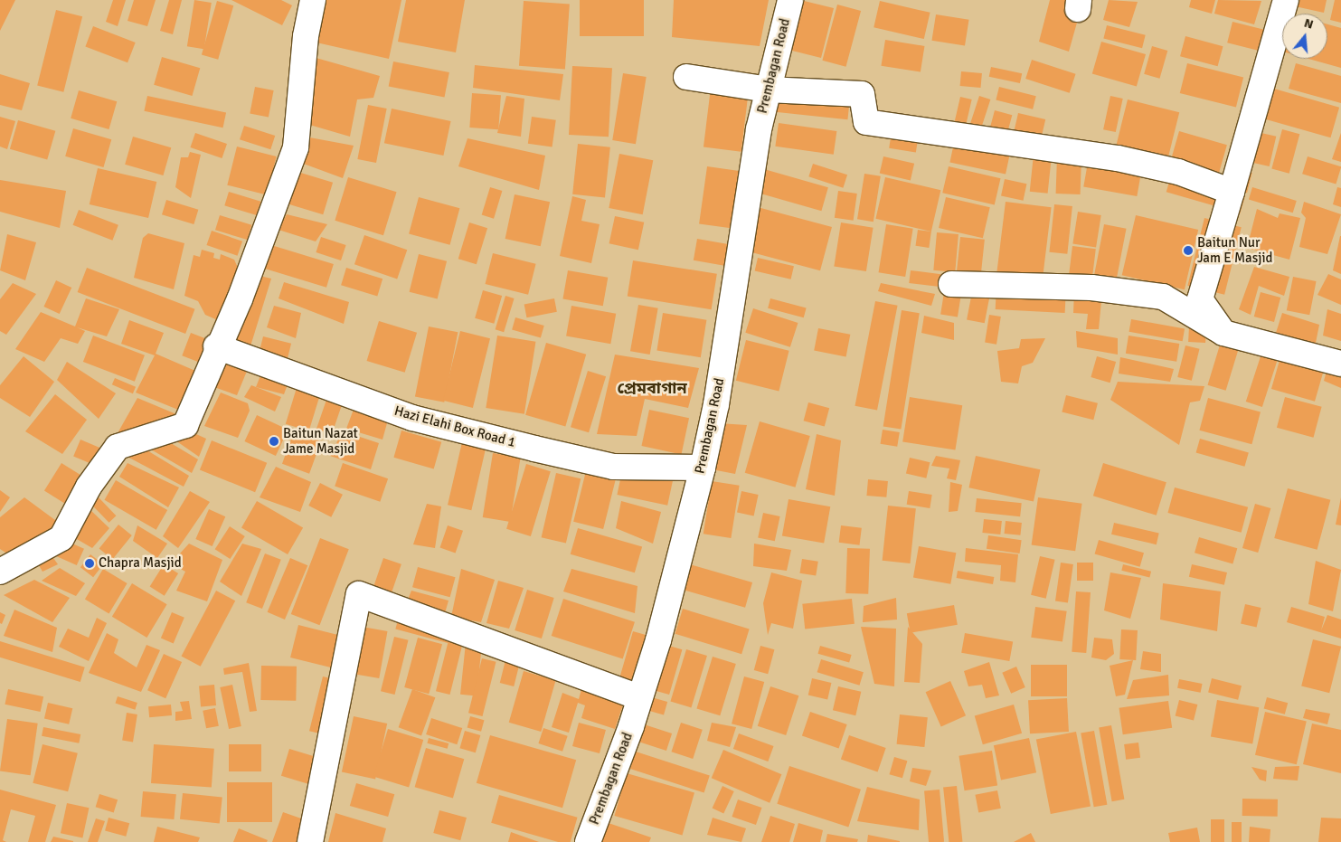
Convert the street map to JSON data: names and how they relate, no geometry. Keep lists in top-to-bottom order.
{
  "streets": {
    "street": ["Prembagan Road", "Hazi Elahi Box Road 1"]
  },
  "crossings": [
    ["Prembagan Road", "Hazi Elahi Box Road 1"]
  ],
  "districts": ["প্রেমবাগান"],
  "places": ["Baitun Nur Jam E Masjid", "Baitun Nazat Jame Masjid", "Chapra Masjid"],
  "north": "top"
}
